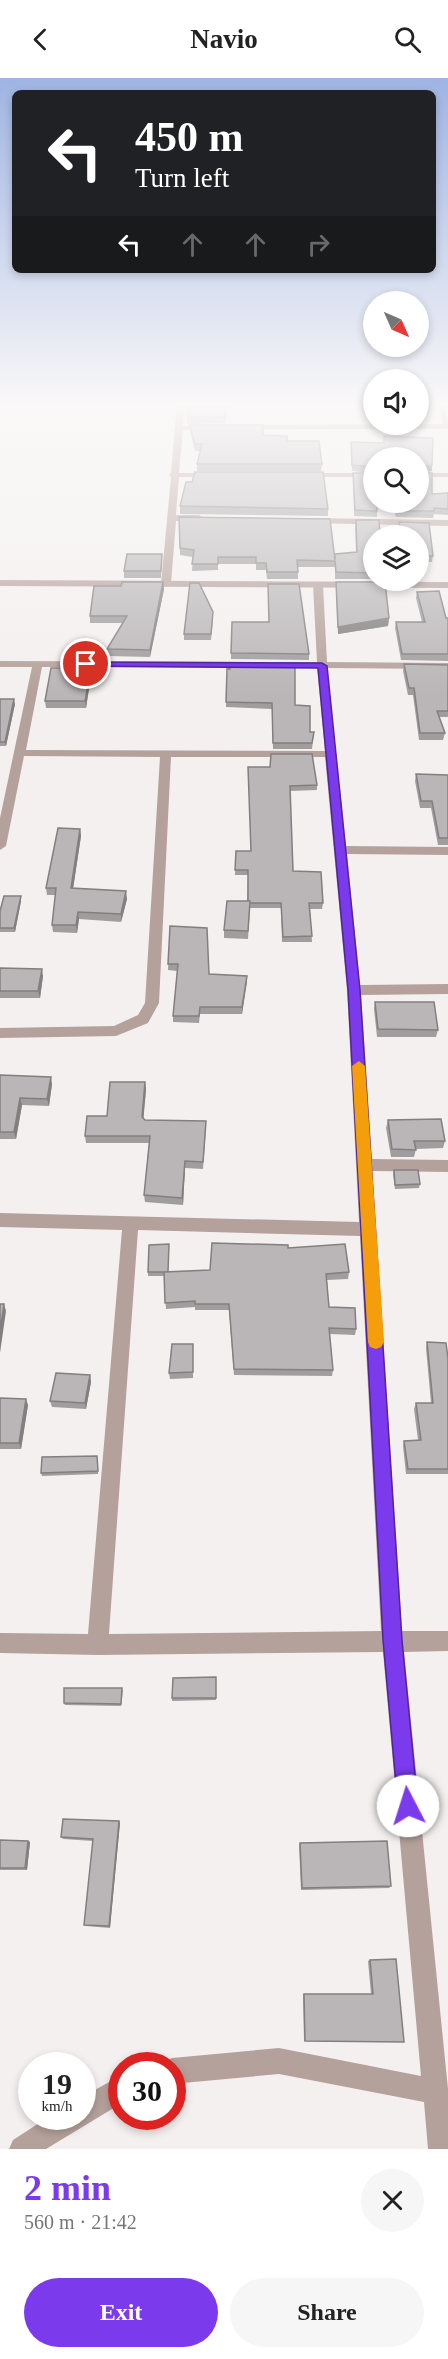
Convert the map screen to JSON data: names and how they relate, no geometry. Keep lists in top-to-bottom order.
{
  "north": "bottom right",
  "page": {
    "header": "Navio",
    "turn": ["450 m", "Turn left"],
    "speed": "19 km/h",
    "limit": "30",
    "heading": ["2 min", "560 m · 21:42"],
    "buttons": ["Exit", "Share"]
  }
}
